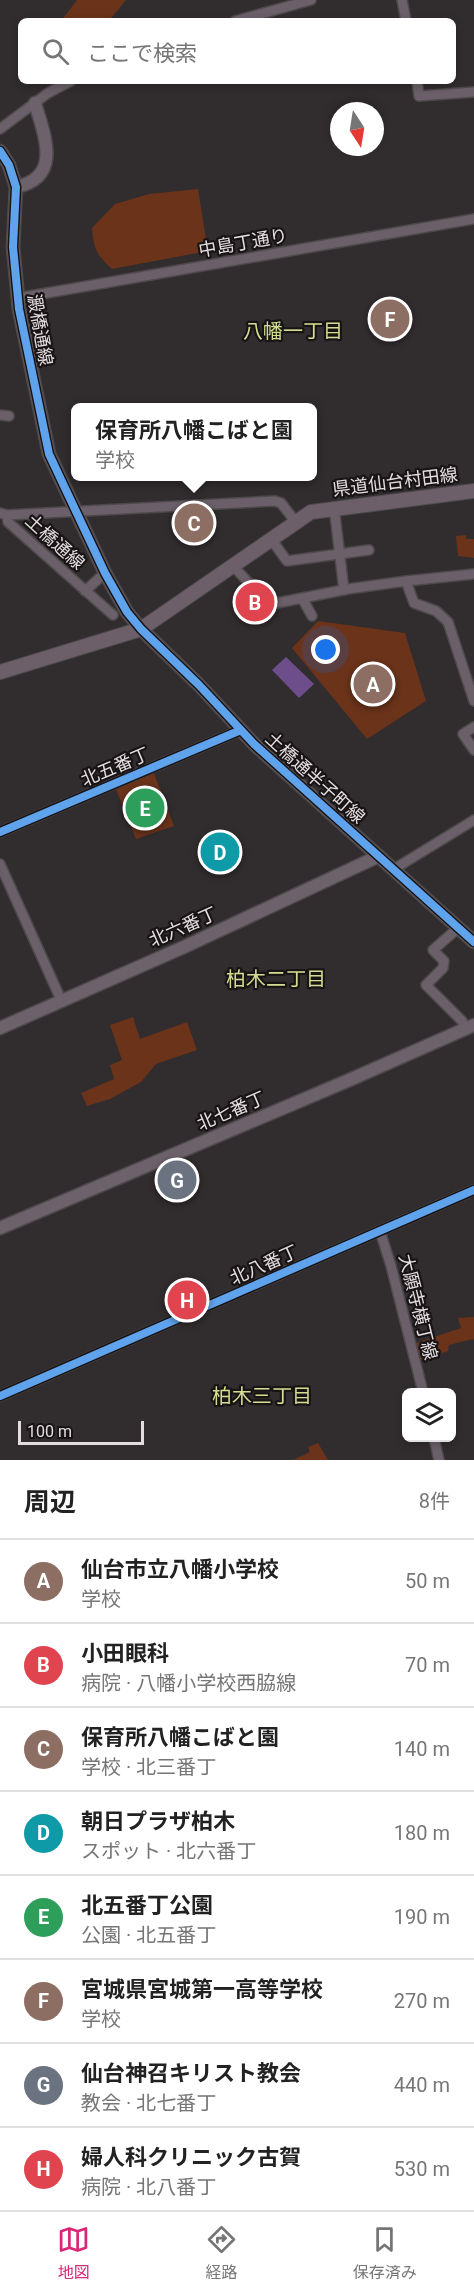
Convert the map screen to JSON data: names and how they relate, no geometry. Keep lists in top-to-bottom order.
{
  "streets": {
    "main road": ["県道仙台村田線"],
    "street": [
      "中島丁通り",
      "澱橋通線",
      "土橋通線",
      "北五番丁",
      "土橋通半子町線",
      "北六番丁",
      "北七番丁",
      "北八番丁",
      "大願寺横丁線"
    ]
  },
  "crossings": [
    ["中島丁通り", "澱橋通線"],
    ["澱橋通線", "土橋通半子町線"],
    ["県道仙台村田線", "土橋通半子町線"],
    ["北五番丁", "土橋通半子町線"],
    ["土橋通半子町線", "北六番丁"],
    ["北八番丁", "大願寺横丁線"]
  ],
  "districts": ["八幡一丁目", "柏木二丁目", "柏木三丁目"],
  "scale_bar": "100 m",
  "north": "bottom",
  "page": {
    "search": "ここで検索",
    "pins": [
      "F",
      "C",
      "B",
      "A",
      "E",
      "D",
      "G",
      "H"
    ],
    "popup": ["保育所八幡こばと園", "学校"],
    "scale": "100 m",
    "heading": ["周辺", "8件"],
    "list": [
      {
        "mark": "A",
        "name": "仙台市立八幡小学校",
        "note": "学校",
        "value": "50 m"
      },
      {
        "mark": "B",
        "name": "小田眼科",
        "note": "病院 · 八幡小学校西脇線",
        "value": "70 m"
      },
      {
        "mark": "C",
        "name": "保育所八幡こばと園",
        "note": "学校 · 北三番丁",
        "value": "140 m"
      },
      {
        "mark": "D",
        "name": "朝日プラザ柏木",
        "note": "スポット · 北六番丁",
        "value": "180 m"
      },
      {
        "mark": "E",
        "name": "北五番丁公園",
        "note": "公園 · 北五番丁",
        "value": "190 m"
      },
      {
        "mark": "F",
        "name": "宮城県宮城第一高等学校",
        "note": "学校",
        "value": "270 m"
      },
      {
        "mark": "G",
        "name": "仙台神召キリスト教会",
        "note": "教会 · 北七番丁",
        "value": "440 m"
      },
      {
        "mark": "H",
        "name": "婦人科クリニック古賀",
        "note": "病院 · 北八番丁",
        "value": "530 m"
      }
    ],
    "nav": ["地図", "経路", "保存済み"]
  }
}
